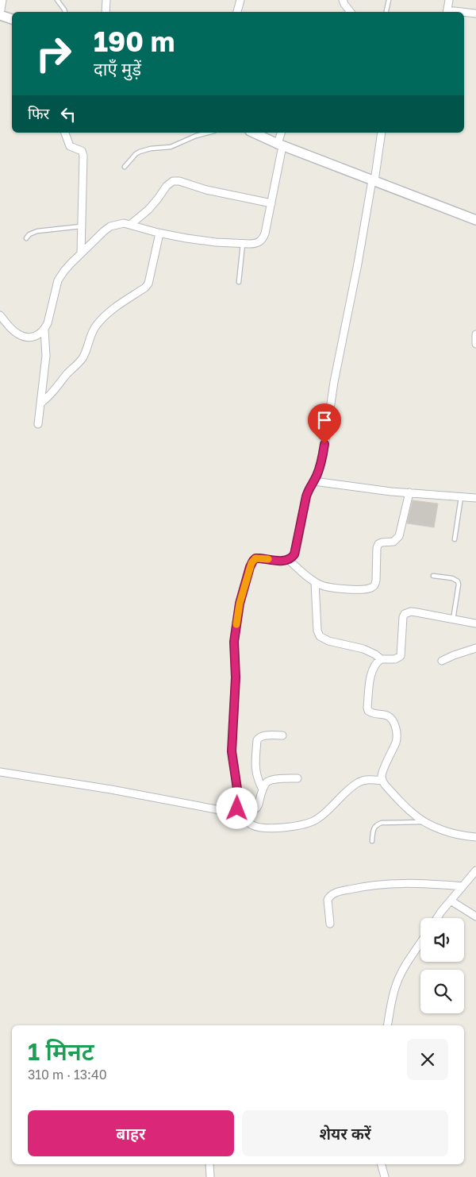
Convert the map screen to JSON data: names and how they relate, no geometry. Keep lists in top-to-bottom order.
{
  "page": {
    "turn": ["190 m", "दाएँ मुड़ें"],
    "then": "फिर",
    "heading": ["1 मिनट", "310 m · 13:40"],
    "buttons": ["बाहर", "शेयर करें"]
  }
}
